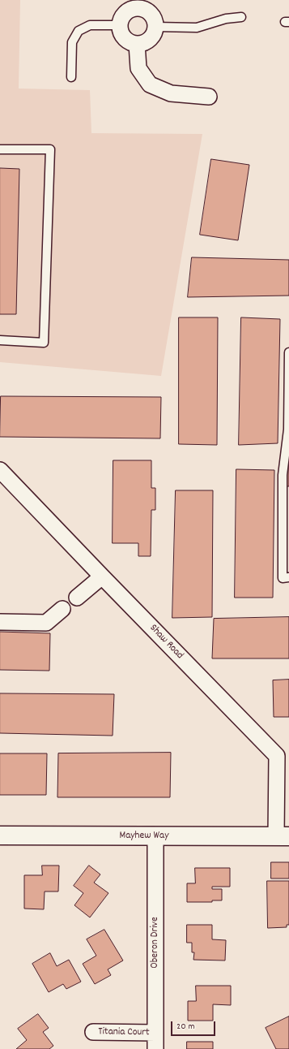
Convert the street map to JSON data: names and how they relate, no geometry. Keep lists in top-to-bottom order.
{
  "streets": {
    "street": [
      "Shaw Road",
      "Mayhew Way",
      "Oberon Drive",
      "Titania Court"
    ]
  },
  "crossings": [
    ["Shaw Road", "Mayhew Way"],
    ["Mayhew Way", "Oberon Drive"],
    ["Oberon Drive", "Titania Court"]
  ],
  "scale_bar": "20 m"
}
